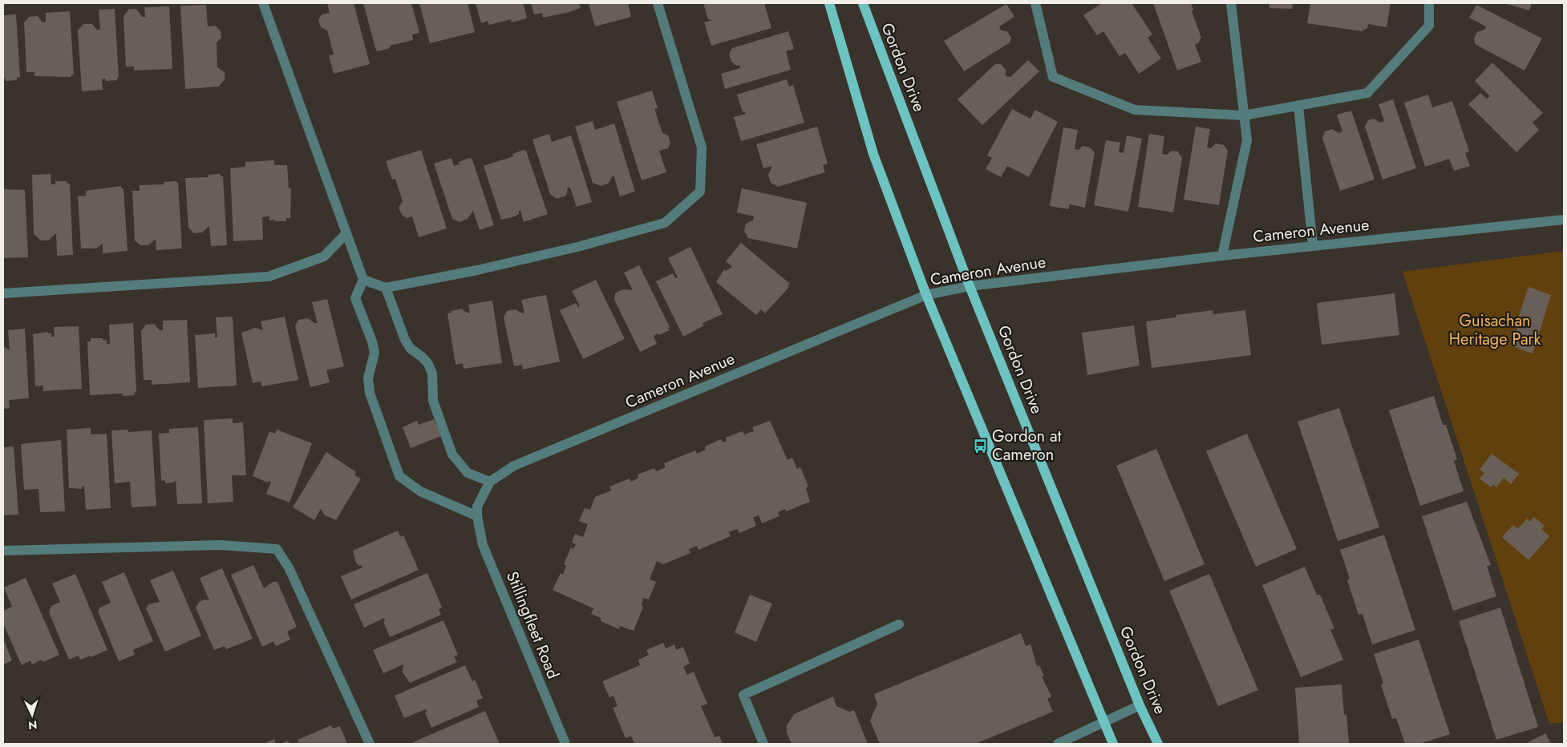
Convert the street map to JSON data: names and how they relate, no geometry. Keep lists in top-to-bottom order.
{
  "streets": {
    "main road": ["Gordon Drive"],
    "street": ["Cameron Avenue", "Stillingfleet Road"]
  },
  "crossings": [
    ["Gordon Drive", "Cameron Avenue"]
  ],
  "parks": ["Guisachan Heritage Park"],
  "places": {
    "bus stop": ["Gordon at Cameron"]
  },
  "north": "bottom"
}
